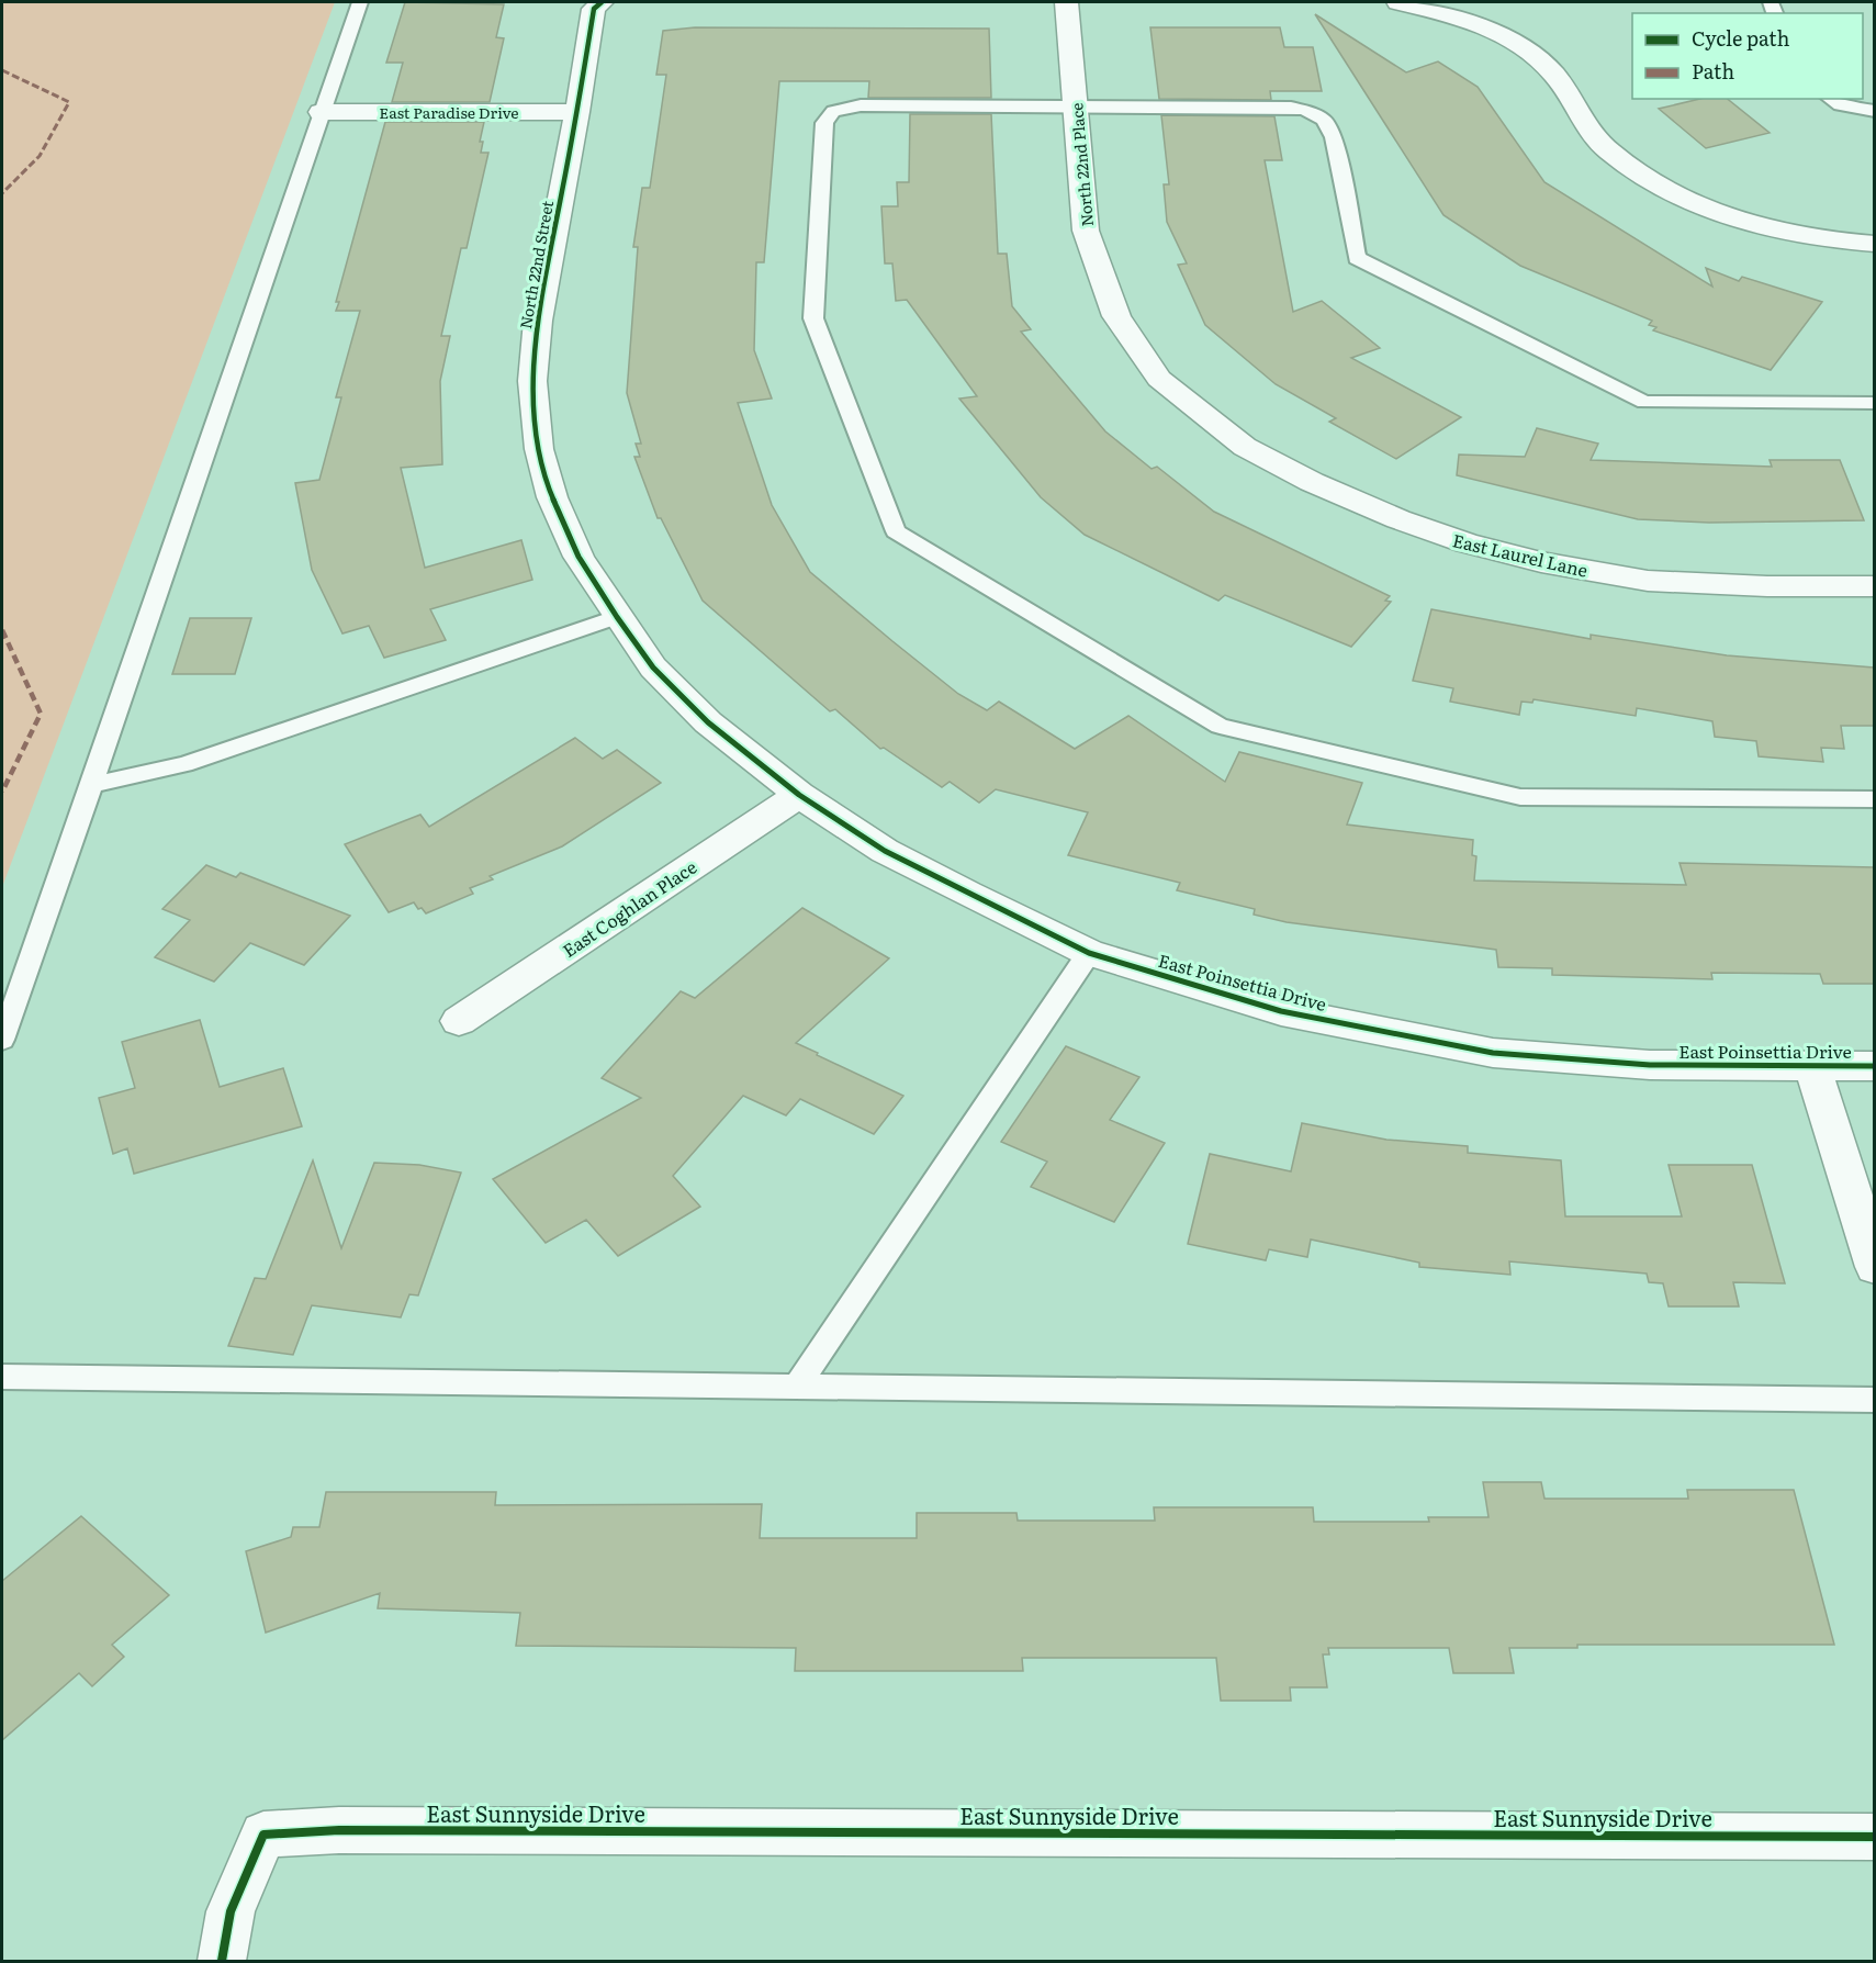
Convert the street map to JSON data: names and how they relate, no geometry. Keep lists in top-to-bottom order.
{
  "streets": {
    "street": [
      "East Paradise Drive",
      "North 22nd Place",
      "North 22nd Street",
      "East Laurel Lane",
      "East Coghlan Place",
      "East Poinsettia Drive",
      "East Sunnyside Drive"
    ]
  },
  "crossings": [
    ["East Paradise Drive", "North 22nd Street"],
    ["North 22nd Place", "East Laurel Lane"],
    ["North 22nd Street", "East Poinsettia Drive"],
    ["East Coghlan Place", "East Poinsettia Drive"]
  ],
  "legend": ["Cycle path", "Path"]
}
